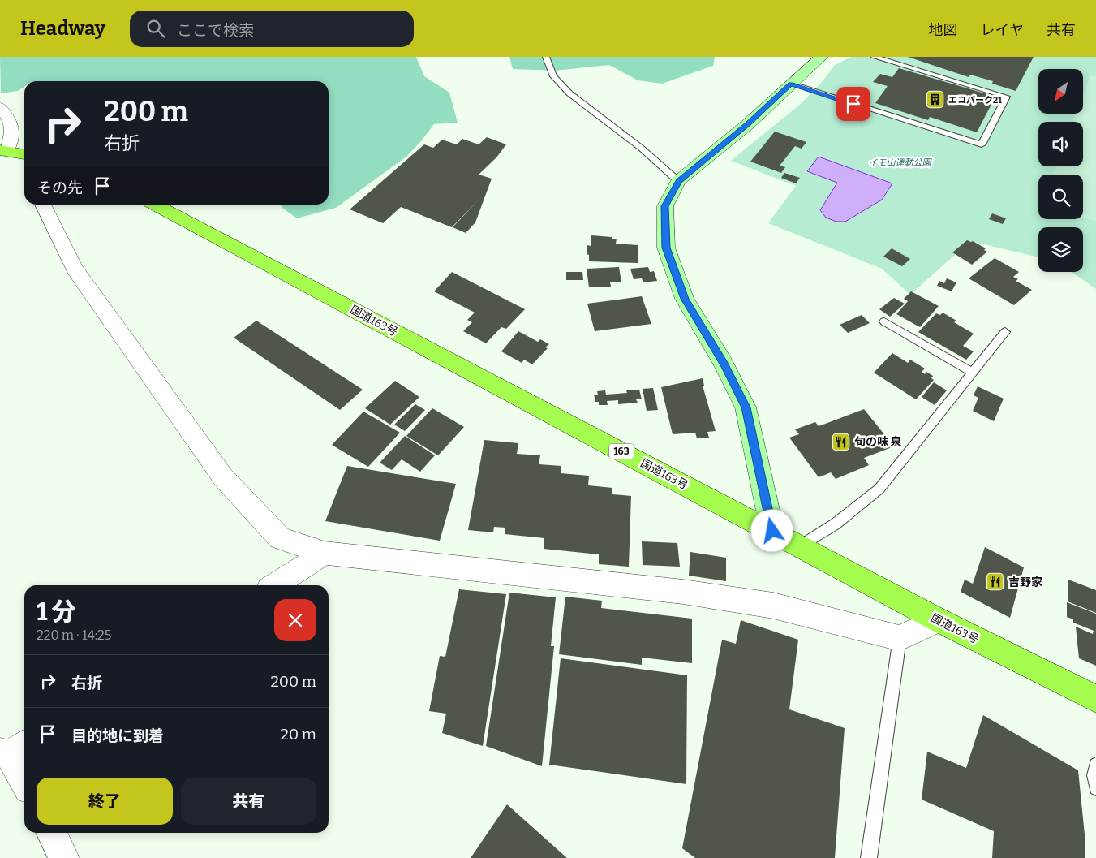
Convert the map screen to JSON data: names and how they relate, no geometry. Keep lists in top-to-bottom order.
{
  "streets": {
    "highway": ["国道163号", "163"]
  },
  "parks": ["イモ山運動公園"],
  "places": {
    "building": ["エコパーク21"],
    "restaurant": ["旬の味 泉", "吉野家"]
  },
  "north": "bottom left",
  "page": {
    "header": "Headway",
    "search": "ここで検索",
    "nav": ["地図", "レイヤ", "共有"],
    "turn": ["200 m", "右折"],
    "then": "その先",
    "heading": ["1 分", "220 m · 14:25"],
    "list": [
      {
        "name": "右折",
        "value": "200 m"
      },
      {
        "name": "目的地に到着",
        "value": "20 m"
      }
    ],
    "buttons": ["終了", "共有"]
  }
}
